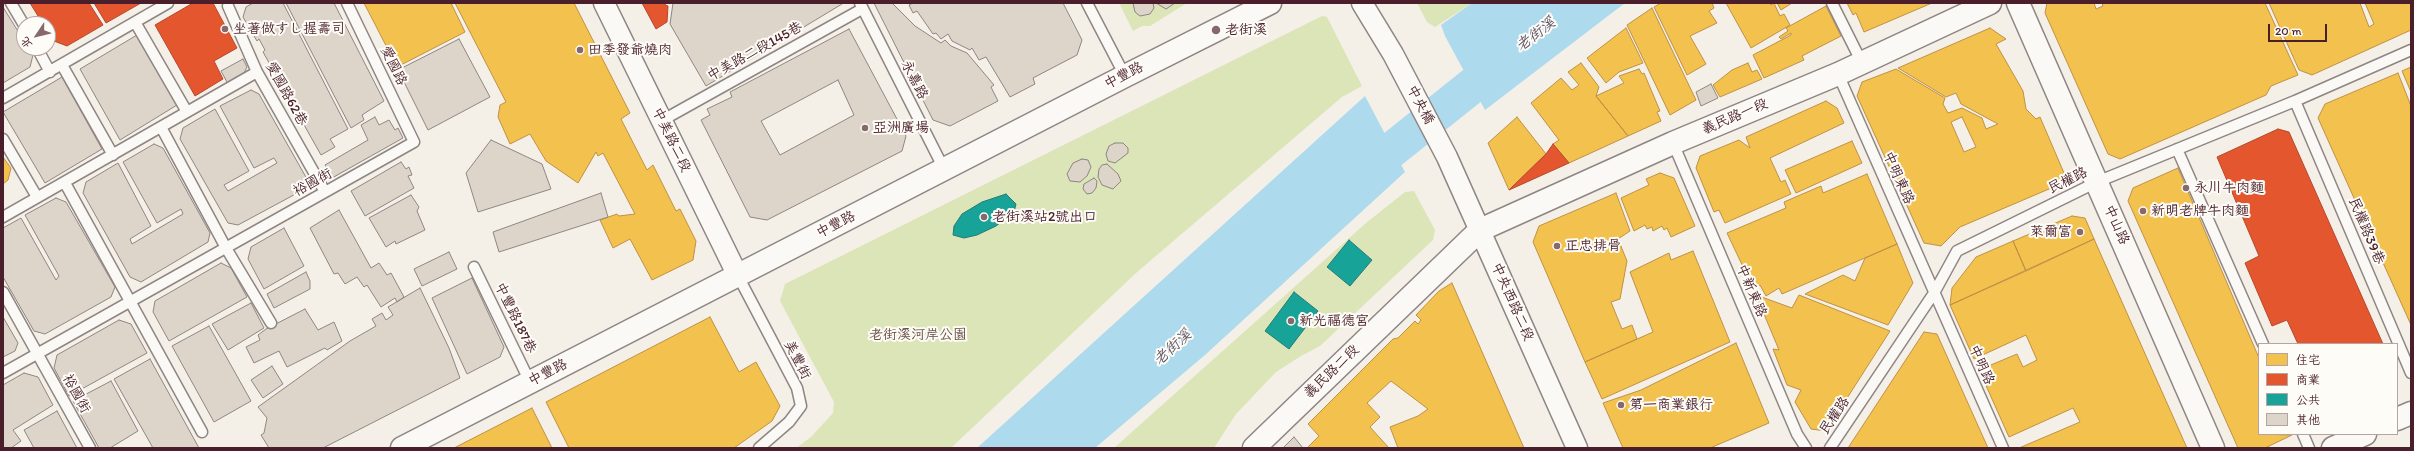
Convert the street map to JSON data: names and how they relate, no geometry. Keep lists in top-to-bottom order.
{
  "streets": {
    "main road": [
      "中豐路",
      "義民路一段",
      "中山路",
      "義民路二段"
    ],
    "street": ["中央橋", "中美路二段", "中央西路二段"],
    "lane": [
      "中美路二段145巷",
      "愛國路",
      "永嘉路",
      "愛國路62巷",
      "中明東路",
      "民權路",
      "裕國街",
      "民權路39巷",
      "中新東路",
      "中豐路187巷",
      "美豐街",
      "中明路"
    ]
  },
  "crossings": [
    ["中美路二段145巷", "永嘉路"],
    ["中美路二段145巷", "中美路二段"],
    ["愛國路", "裕國街"],
    ["中豐路", "永嘉路"],
    ["中豐路", "中美路二段"],
    ["中豐路", "中豐路187巷"],
    ["中豐路", "美豐街"],
    ["愛國路62巷", "裕國街"],
    ["中央橋", "中央西路二段"],
    ["義民路一段", "中明東路"],
    ["義民路一段", "中新東路"],
    ["義民路一段", "中央西路二段"],
    ["義民路一段", "義民路二段"],
    ["中美路二段", "美豐街"],
    ["中明東路", "民權路"],
    ["中明東路", "中明路"],
    ["民權路", "中山路"],
    ["民權路", "民權路39巷"],
    ["民權路", "中明路"],
    ["中央西路二段", "義民路二段"]
  ],
  "water": ["老街溪"],
  "parks": ["老街溪河岸公園"],
  "places": [
    "坐著做すし握壽司",
    "老街溪",
    "田季發爺燒肉",
    "亞洲廣場",
    "永川牛肉麵",
    "新明老牌牛肉麵",
    "老街溪站2號出口",
    "萊爾富",
    "正忠排骨",
    "新光福德宮",
    "第一商業銀行"
  ],
  "legend": [
    "住宅",
    "商業",
    "公共",
    "其他"
  ],
  "scale_bar": "20 m",
  "north": "bottom left"
}
